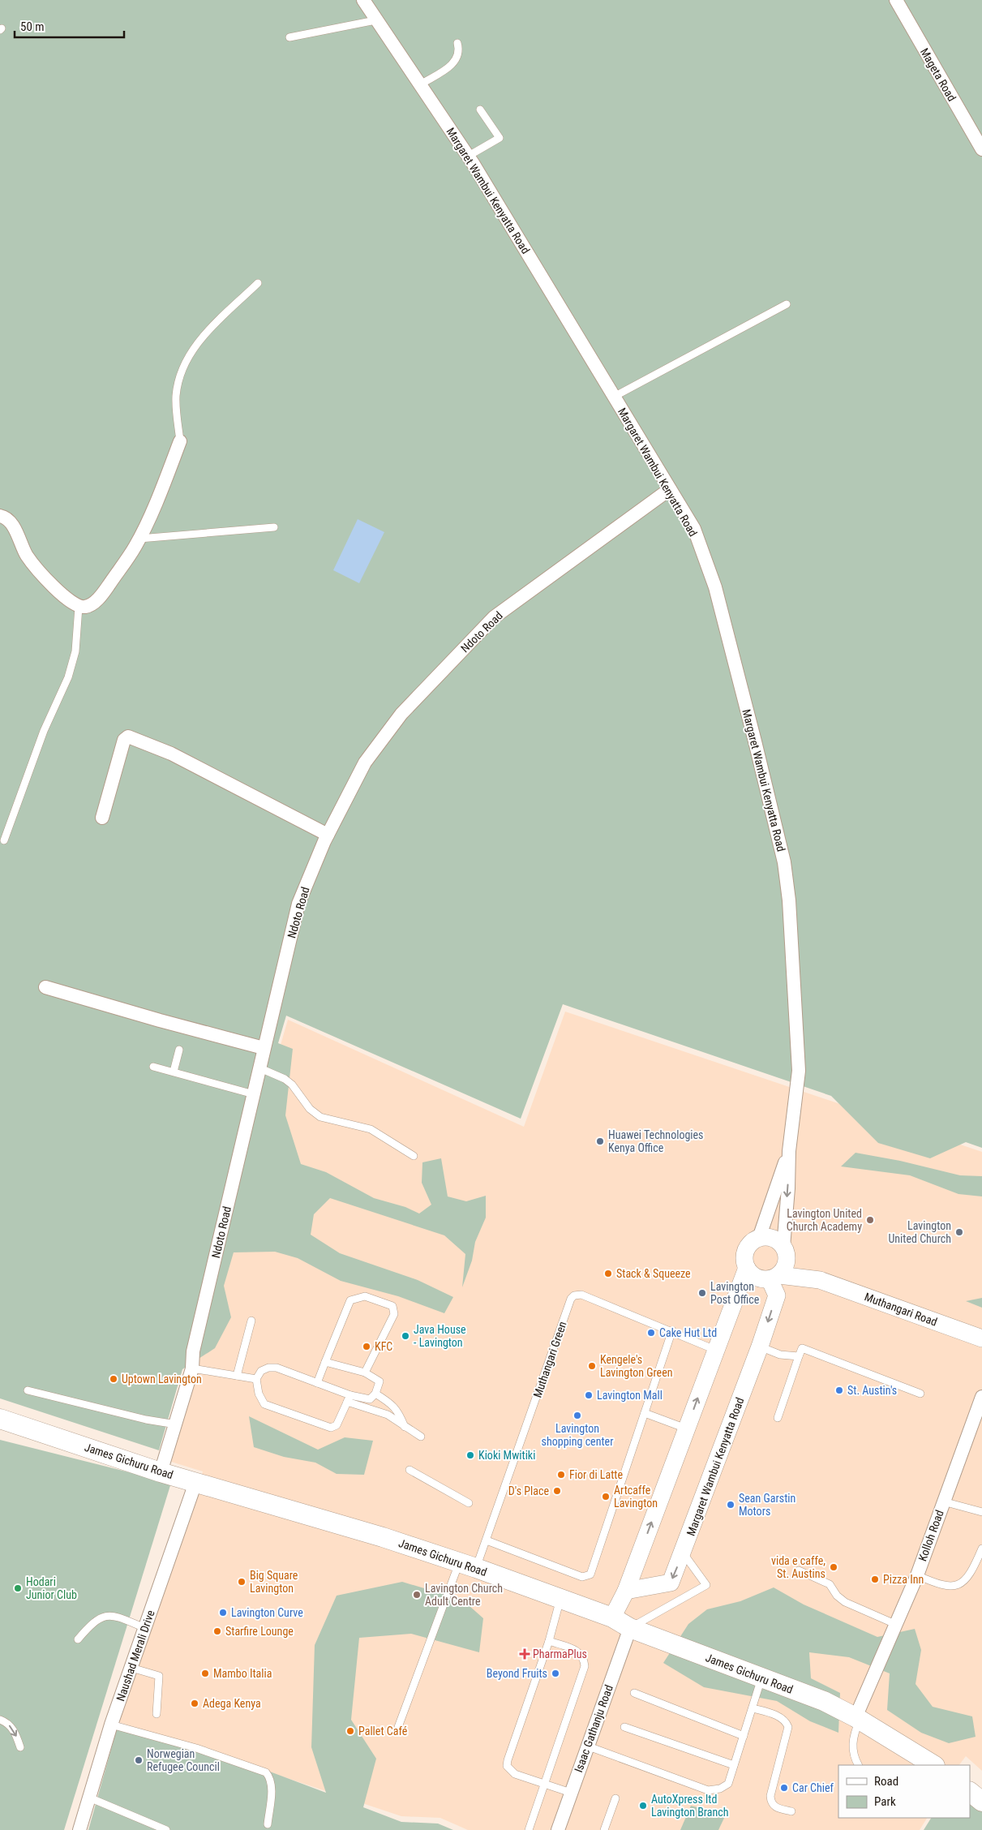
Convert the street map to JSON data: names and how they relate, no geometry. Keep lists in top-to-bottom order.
{
  "streets": {
    "main road": ["James Gichuru Road"],
    "street": [
      "Mageta Road",
      "Margaret Wambui Kenyatta Road",
      "Ndoto Road",
      "Muthangari Road",
      "Kolloh Road",
      "Naushad Merali Drive",
      "Isaac Gathanju Road"
    ],
    "lane": ["Muthangari Green"]
  },
  "crossings": [
    ["Margaret Wambui Kenyatta Road", "Ndoto Road"],
    ["Margaret Wambui Kenyatta Road", "Muthangari Road"],
    ["Ndoto Road", "James Gichuru Road"],
    ["Muthangari Green", "James Gichuru Road"],
    ["James Gichuru Road", "Kolloh Road"],
    ["James Gichuru Road", "Naushad Merali Drive"],
    ["James Gichuru Road", "Isaac Gathanju Road"]
  ],
  "places": {
    "other": [
      "Huawei Technologies Kenya Office",
      "Lavington United Church Academy",
      "Lavington United Church",
      "Stack & Squeeze",
      "Lavington Post Office",
      "Cake Hut Ltd",
      "Java House - Lavington",
      "KFC",
      "Kengele's Lavington Green",
      "Uptown Lavington",
      "St. Austin's",
      "Lavington Mall",
      "Lavington shopping center",
      "Kioki Mwitiki",
      "Fior di Latte",
      "D's Place",
      "Artcaffe Lavington",
      "Sean Garstin Motors",
      "vida e caffe, St. Austins",
      "Pizza Inn",
      "Big Square Lavington",
      "Hodari Junior Club",
      "Lavington Church Adult Centre",
      "Lavington Curve",
      "Starfire Lounge",
      "Mambo Italia",
      "Beyond Fruits",
      "Adega Kenya",
      "Pallet Café",
      "Norwegian Refugee Council",
      "Car Chief",
      "AutoXpress ltd Lavington Branch"
    ],
    "health": ["PharmaPlus"]
  },
  "legend": ["Road", "Park"],
  "scale_bar": "50 m"
}
